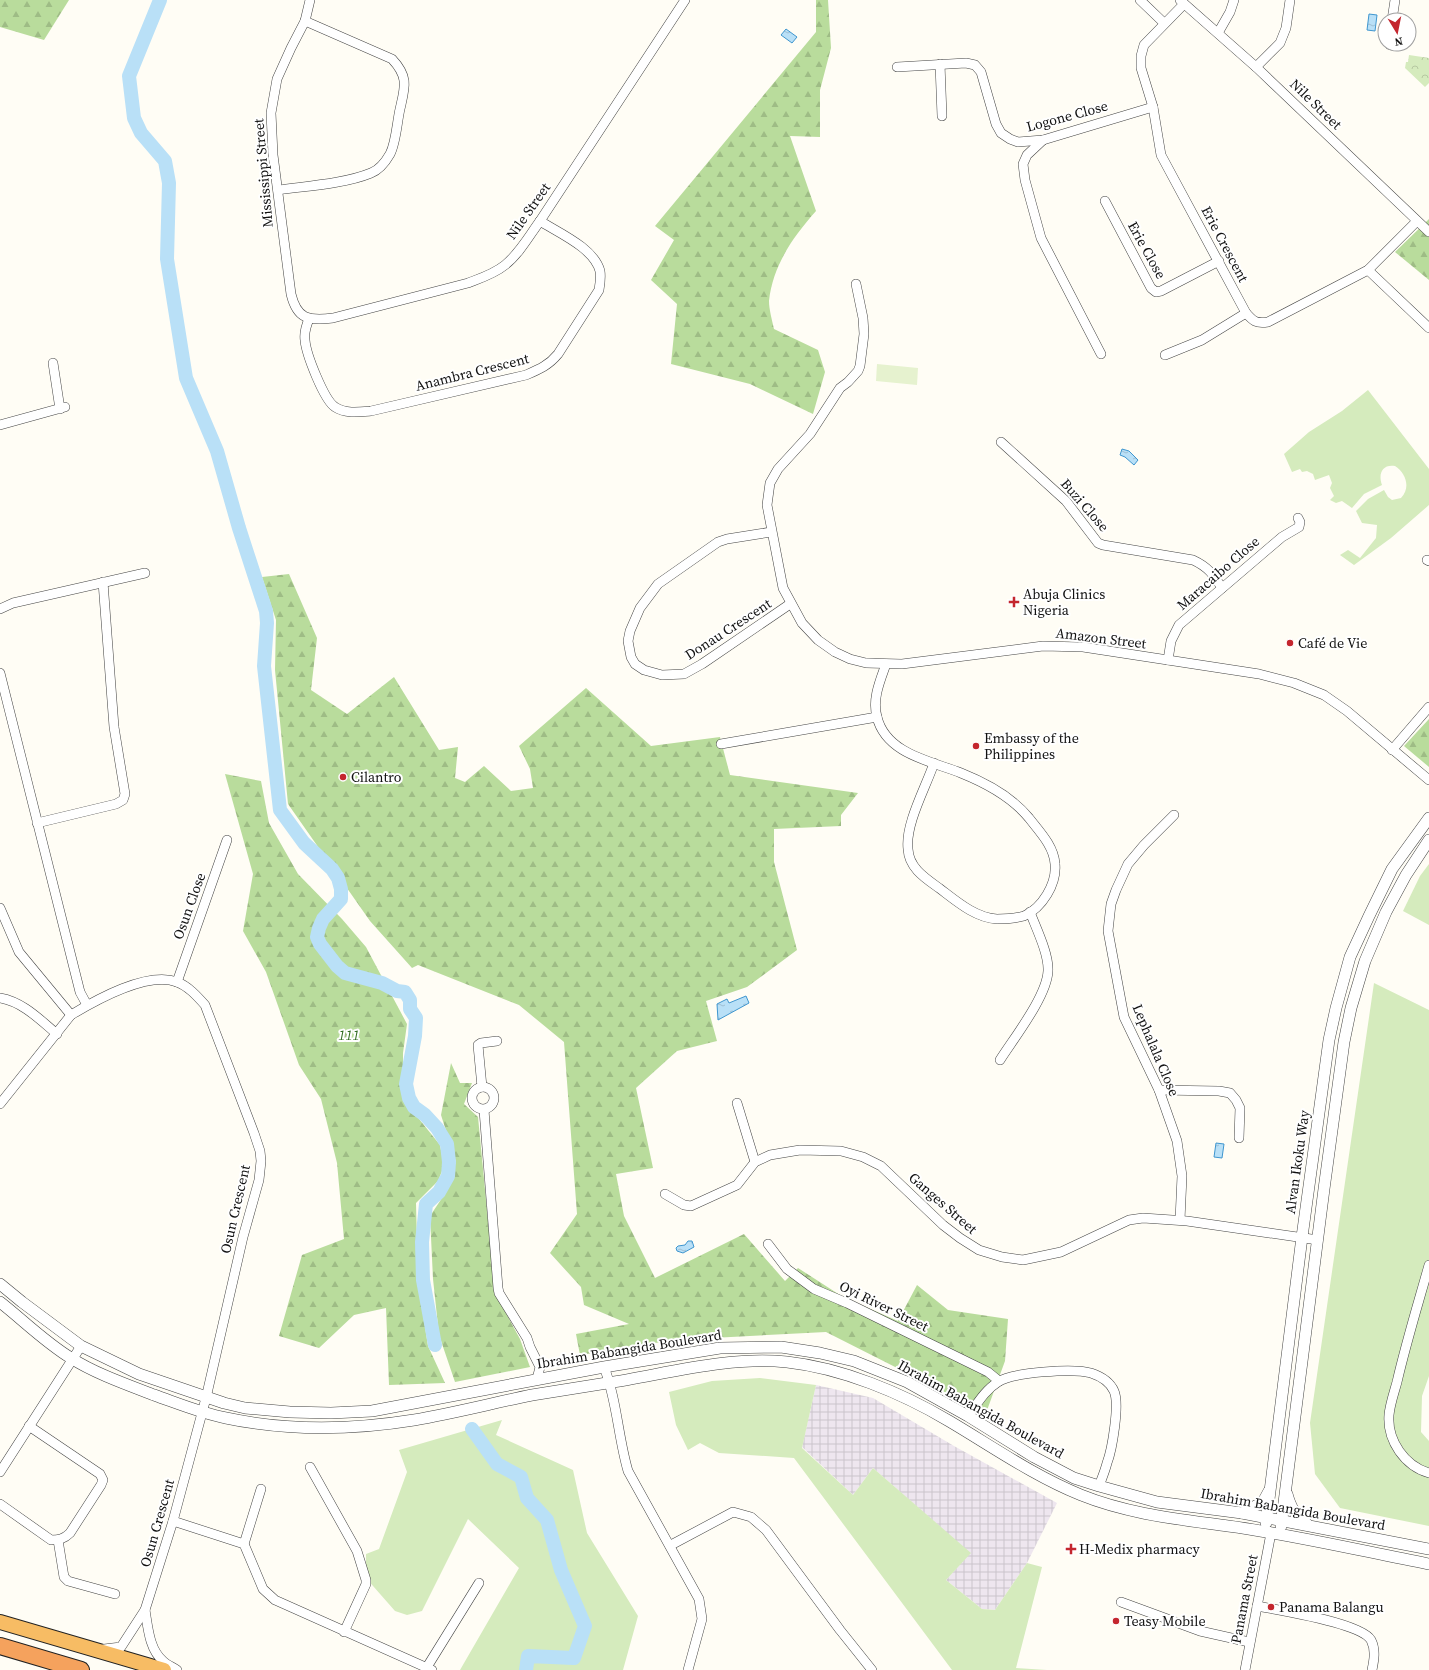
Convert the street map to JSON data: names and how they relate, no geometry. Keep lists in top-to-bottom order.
{
  "streets": {
    "street": [
      "Nile Street",
      "Logone Close",
      "Mississippi Street",
      "Erie Crescent",
      "Erie Close",
      "Anambra Crescent",
      "Buzi Close",
      "Maracaibo Close",
      "Donau Crescent",
      "Amazon Street",
      "Osun Close",
      "Lephalala Close",
      "Alvan Ikoku Way",
      "Ganges Street",
      "Osun Crescent",
      "Oyi River Street",
      "Ibrahim Babangida Boulevard",
      "Panama Street"
    ]
  },
  "crossings": [
    ["Nile Street", "Mississippi Street"],
    ["Nile Street", "Erie Crescent"],
    ["Nile Street", "Anambra Crescent"],
    ["Logone Close", "Erie Crescent"],
    ["Mississippi Street", "Anambra Crescent"],
    ["Erie Crescent", "Erie Close"],
    ["Buzi Close", "Maracaibo Close"],
    ["Maracaibo Close", "Amazon Street"],
    ["Donau Crescent", "Amazon Street"],
    ["Osun Close", "Osun Crescent"],
    ["Lephalala Close", "Ganges Street"],
    ["Alvan Ikoku Way", "Ganges Street"],
    ["Alvan Ikoku Way", "Ibrahim Babangida Boulevard"],
    ["Alvan Ikoku Way", "Panama Street"],
    ["Osun Crescent", "Ibrahim Babangida Boulevard"],
    ["Ibrahim Babangida Boulevard", "Panama Street"]
  ],
  "parks": ["111"],
  "places": {
    "health": ["Abuja Clinics Nigeria", "H-Medix pharmacy"],
    "other": [
      "Café de Vie",
      "Embassy of the Philippines",
      "Cilantro",
      "Panama Balangu",
      "Teasy Mobile"
    ]
  },
  "north": "bottom"
}
